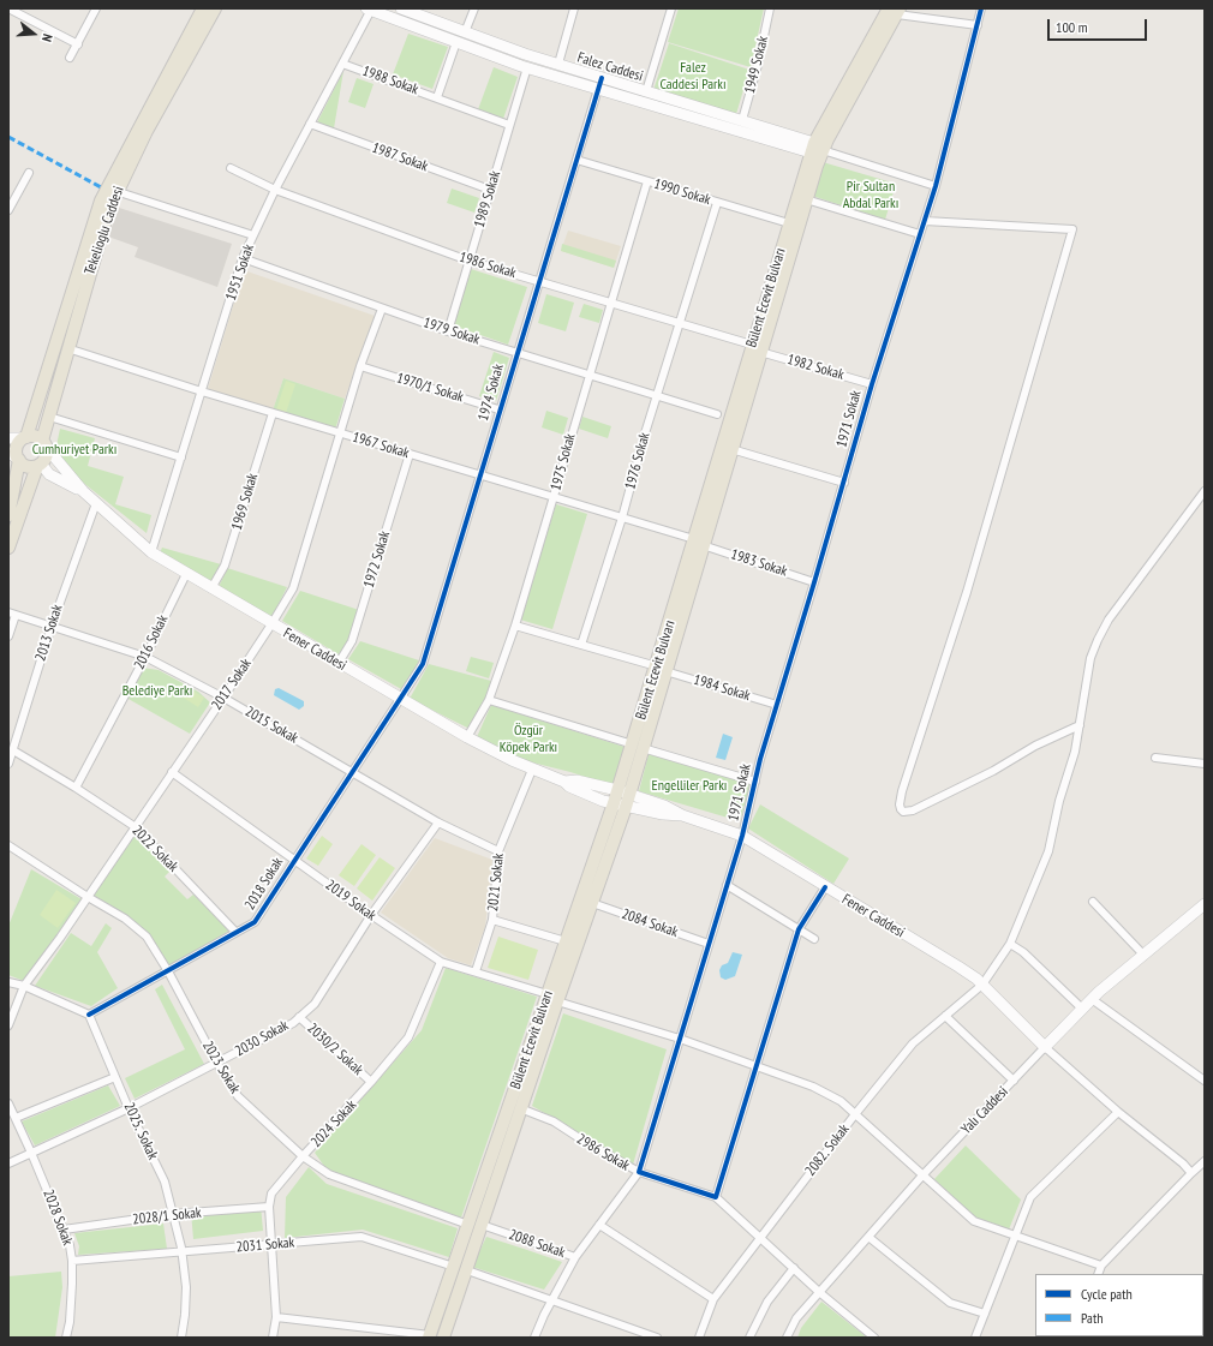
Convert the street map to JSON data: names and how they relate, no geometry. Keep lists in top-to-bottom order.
{
  "streets": {
    "main road": ["Tekelioglu Caddesi", "Bülent Ecevit Bulvarı"],
    "street": [
      "1949 Sokak",
      "Falez Caddesi",
      "1988 Sokak",
      "1987 Sokak",
      "1990 Sokak",
      "1989 Sokak",
      "1986 Sokak",
      "1951 Sokak",
      "1979 Sokak",
      "1982 Sokak",
      "1970/1 Sokak",
      "1974 Sokak",
      "1971 Sokak",
      "1967 Sokak",
      "1976 Sokak",
      "1975 Sokak",
      "1969 Sokak",
      "1972 Sokak",
      "1983 Sokak",
      "2013 Sokak",
      "2016 Sokak",
      "Fener Caddesi",
      "2017 Sokak",
      "1984 Sokak",
      "2015 Sokak",
      "2022 Sokak",
      "2021 Sokak",
      "2018 Sokak",
      "2019 Sokak",
      "2084 Sokak",
      "2030 Sokak",
      "2030/2 Sokak",
      "2023 Sokak",
      "Yalı Caddesi",
      "2024 Sokak",
      "2025. Sokak",
      "2082. Sokak",
      "2986 Sokak",
      "2028/1 Sokak",
      "2028 Sokak",
      "2088 Sokak",
      "2031 Sokak"
    ]
  },
  "crossings": [
    ["1949 Sokak", "Falez Caddesi"],
    ["Falez Caddesi", "1988 Sokak"],
    ["Falez Caddesi", "1989 Sokak"],
    ["Falez Caddesi", "1951 Sokak"],
    ["Falez Caddesi", "Bülent Ecevit Bulvarı"],
    ["Falez Caddesi", "1974 Sokak"],
    ["1988 Sokak", "1989 Sokak"],
    ["1988 Sokak", "1951 Sokak"],
    ["1987 Sokak", "1989 Sokak"],
    ["1987 Sokak", "1951 Sokak"],
    ["1990 Sokak", "Bülent Ecevit Bulvarı"],
    ["1990 Sokak", "1974 Sokak"],
    ["1990 Sokak", "1976 Sokak"],
    ["1990 Sokak", "1975 Sokak"],
    ["1989 Sokak", "1986 Sokak"],
    ["1989 Sokak", "1979 Sokak"],
    ["Tekelioglu Caddesi", "1967 Sokak"],
    ["1986 Sokak", "1951 Sokak"],
    ["1986 Sokak", "Bülent Ecevit Bulvarı"],
    ["1986 Sokak", "1982 Sokak"],
    ["1986 Sokak", "1974 Sokak"],
    ["1986 Sokak", "1976 Sokak"],
    ["1986 Sokak", "1975 Sokak"],
    ["1951 Sokak", "1979 Sokak"],
    ["1951 Sokak", "1967 Sokak"],
    ["1951 Sokak", "Fener Caddesi"],
    ["Bülent Ecevit Bulvarı", "1982 Sokak"],
    ["Bülent Ecevit Bulvarı", "1967 Sokak"],
    ["Bülent Ecevit Bulvarı", "1983 Sokak"],
    ["Bülent Ecevit Bulvarı", "Fener Caddesi"],
    ["Bülent Ecevit Bulvarı", "1984 Sokak"],
    ["Bülent Ecevit Bulvarı", "2019 Sokak"],
    ["Bülent Ecevit Bulvarı", "2084 Sokak"],
    ["Bülent Ecevit Bulvarı", "2024 Sokak"],
    ["Bülent Ecevit Bulvarı", "2986 Sokak"],
    ["Bülent Ecevit Bulvarı", "2088 Sokak"],
    ["Bülent Ecevit Bulvarı", "2031 Sokak"],
    ["1979 Sokak", "1974 Sokak"],
    ["1979 Sokak", "1976 Sokak"],
    ["1979 Sokak", "1975 Sokak"],
    ["1979 Sokak", "2017 Sokak"],
    ["1982 Sokak", "1971 Sokak"],
    ["1970/1 Sokak", "1974 Sokak"],
    ["1970/1 Sokak", "2017 Sokak"],
    ["1974 Sokak", "1967 Sokak"],
    ["1974 Sokak", "Fener Caddesi"],
    ["1974 Sokak", "2018 Sokak"],
    ["1971 Sokak", "1983 Sokak"],
    ["1971 Sokak", "Fener Caddesi"],
    ["1971 Sokak", "1984 Sokak"],
    ["1971 Sokak", "2019 Sokak"],
    ["1971 Sokak", "2084 Sokak"],
    ["1971 Sokak", "2986 Sokak"],
    ["1967 Sokak", "1976 Sokak"],
    ["1967 Sokak", "1975 Sokak"],
    ["1967 Sokak", "1969 Sokak"],
    ["1967 Sokak", "1972 Sokak"],
    ["1967 Sokak", "1983 Sokak"],
    ["1967 Sokak", "2017 Sokak"],
    ["1975 Sokak", "Fener Caddesi"],
    ["1969 Sokak", "Fener Caddesi"],
    ["1972 Sokak", "Fener Caddesi"],
    ["2013 Sokak", "Fener Caddesi"],
    ["2013 Sokak", "2015 Sokak"],
    ["2013 Sokak", "2022 Sokak"],
    ["2016 Sokak", "Fener Caddesi"],
    ["2016 Sokak", "2015 Sokak"],
    ["2016 Sokak", "2022 Sokak"],
    ["Fener Caddesi", "2017 Sokak"],
    ["Fener Caddesi", "2021 Sokak"],
    ["Fener Caddesi", "2018 Sokak"],
    ["Fener Caddesi", "Yalı Caddesi"],
    ["Fener Caddesi", "2082. Sokak"],
    ["2017 Sokak", "2015 Sokak"],
    ["2017 Sokak", "2022 Sokak"],
    ["2017 Sokak", "2019 Sokak"],
    ["2017 Sokak", "2023 Sokak"],
    ["2015 Sokak", "2021 Sokak"],
    ["2015 Sokak", "2018 Sokak"],
    ["2015 Sokak", "2030 Sokak"],
    ["2022 Sokak", "2018 Sokak"],
    ["2021 Sokak", "2019 Sokak"],
    ["2018 Sokak", "2019 Sokak"],
    ["2018 Sokak", "2023 Sokak"],
    ["2018 Sokak", "2025. Sokak"],
    ["2019 Sokak", "2030 Sokak"],
    ["2019 Sokak", "Yalı Caddesi"],
    ["2019 Sokak", "2024 Sokak"],
    ["2019 Sokak", "2082. Sokak"],
    ["2030 Sokak", "2030/2 Sokak"],
    ["2030 Sokak", "2023 Sokak"],
    ["2030 Sokak", "2025. Sokak"],
    ["2030 Sokak", "2028 Sokak"],
    ["2030/2 Sokak", "2024 Sokak"],
    ["2023 Sokak", "2024 Sokak"],
    ["2025. Sokak", "2028/1 Sokak"],
    ["2025. Sokak", "2031 Sokak"],
    ["2986 Sokak", "2088 Sokak"],
    ["2028/1 Sokak", "2028 Sokak"],
    ["2028 Sokak", "2031 Sokak"]
  ],
  "parks": [
    "Falez Caddesi Parkı",
    "Pir Sultan Abdal Parkı",
    "Cumhuriyet Parkı",
    "Belediye Parkı",
    "Özgür Köpek Parkı",
    "Engelliler Parkı"
  ],
  "legend": ["Cycle path", "Path"],
  "scale_bar": "100 m",
  "north": "right"
}
